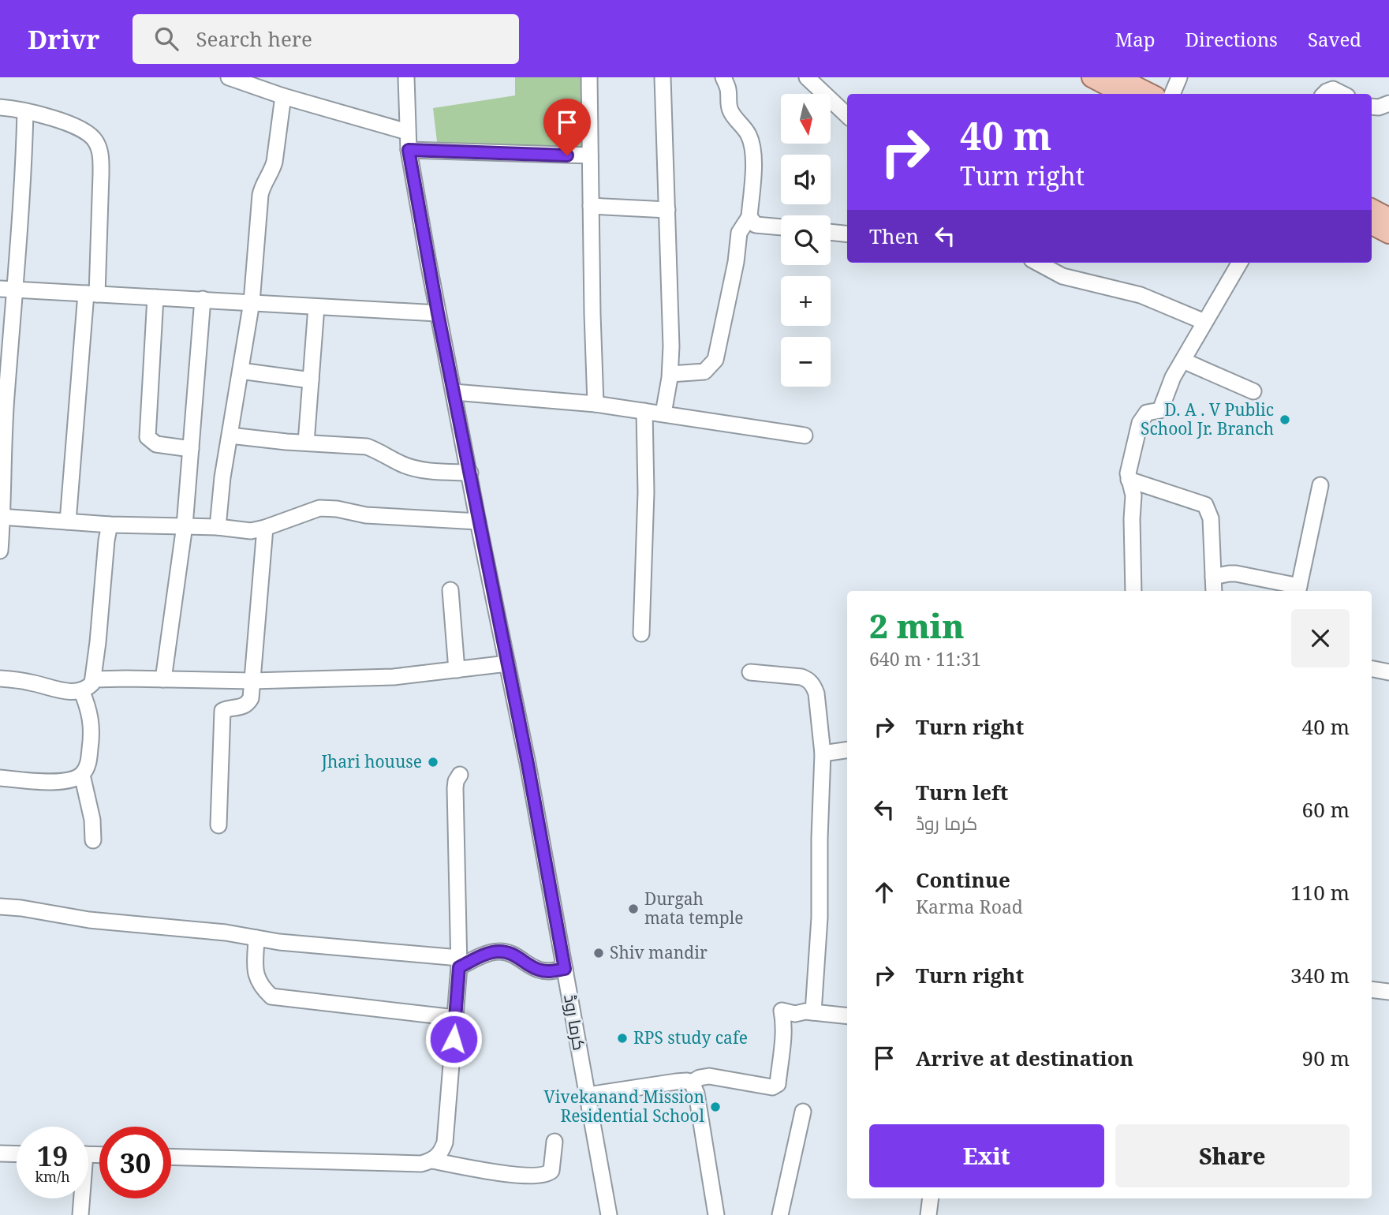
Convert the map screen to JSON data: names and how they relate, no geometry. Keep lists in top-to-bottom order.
{
  "streets": {
    "street": ["کرما روڈ"]
  },
  "places": [
    "D. A . V Public School Jr. Branch",
    "Jhari houuse",
    "Durgah mata temple",
    "Shiv mandir",
    "RPS study cafe",
    "Vivekanand Mission Residential School"
  ],
  "north": "bottom",
  "page": {
    "header": "Drivr",
    "search": "Search here",
    "nav": ["Map", "Directions", "Saved"],
    "map_buttons": ["+", "−"],
    "turn": ["40 m", "Turn right"],
    "then": "Then",
    "heading": ["2 min", "640 m · 11:31"],
    "list": [
      {
        "name": "Turn right",
        "value": "40 m"
      },
      {
        "name": "Turn left",
        "note": "کرما روڈ",
        "value": "60 m"
      },
      {
        "name": "Continue",
        "note": "Karma Road",
        "value": "110 m"
      },
      {
        "name": "Turn right",
        "value": "340 m"
      },
      {
        "name": "Arrive at destination",
        "value": "90 m"
      }
    ],
    "buttons": ["Exit", "Share"],
    "speed": "19 km/h",
    "limit": "30"
  }
}
